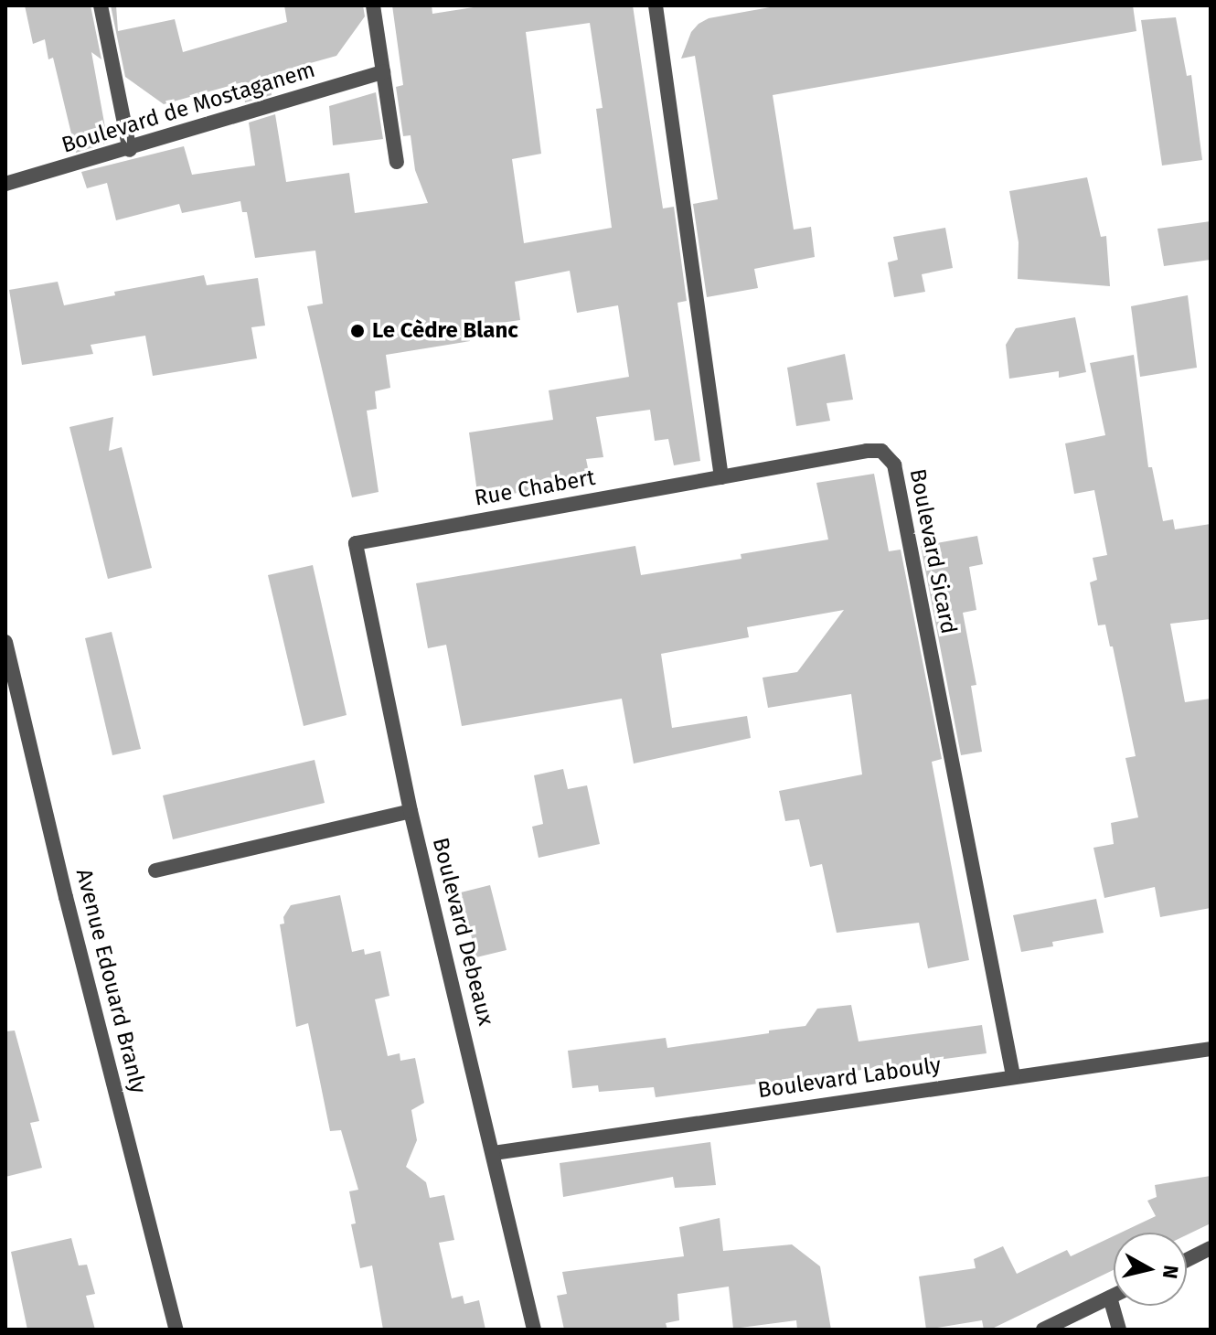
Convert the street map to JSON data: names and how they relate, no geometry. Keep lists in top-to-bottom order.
{
  "streets": {
    "street": [
      "Boulevard de Mostaganem",
      "Rue Chabert",
      "Boulevard Sicard",
      "Boulevard Debeaux",
      "Avenue Edouard Branly",
      "Boulevard Labouly"
    ]
  },
  "crossings": [
    ["Rue Chabert", "Boulevard Sicard"],
    ["Rue Chabert", "Boulevard Debeaux"],
    ["Boulevard Sicard", "Boulevard Labouly"],
    ["Boulevard Debeaux", "Boulevard Labouly"]
  ],
  "places": ["Le Cèdre Blanc"],
  "north": "right"
}
